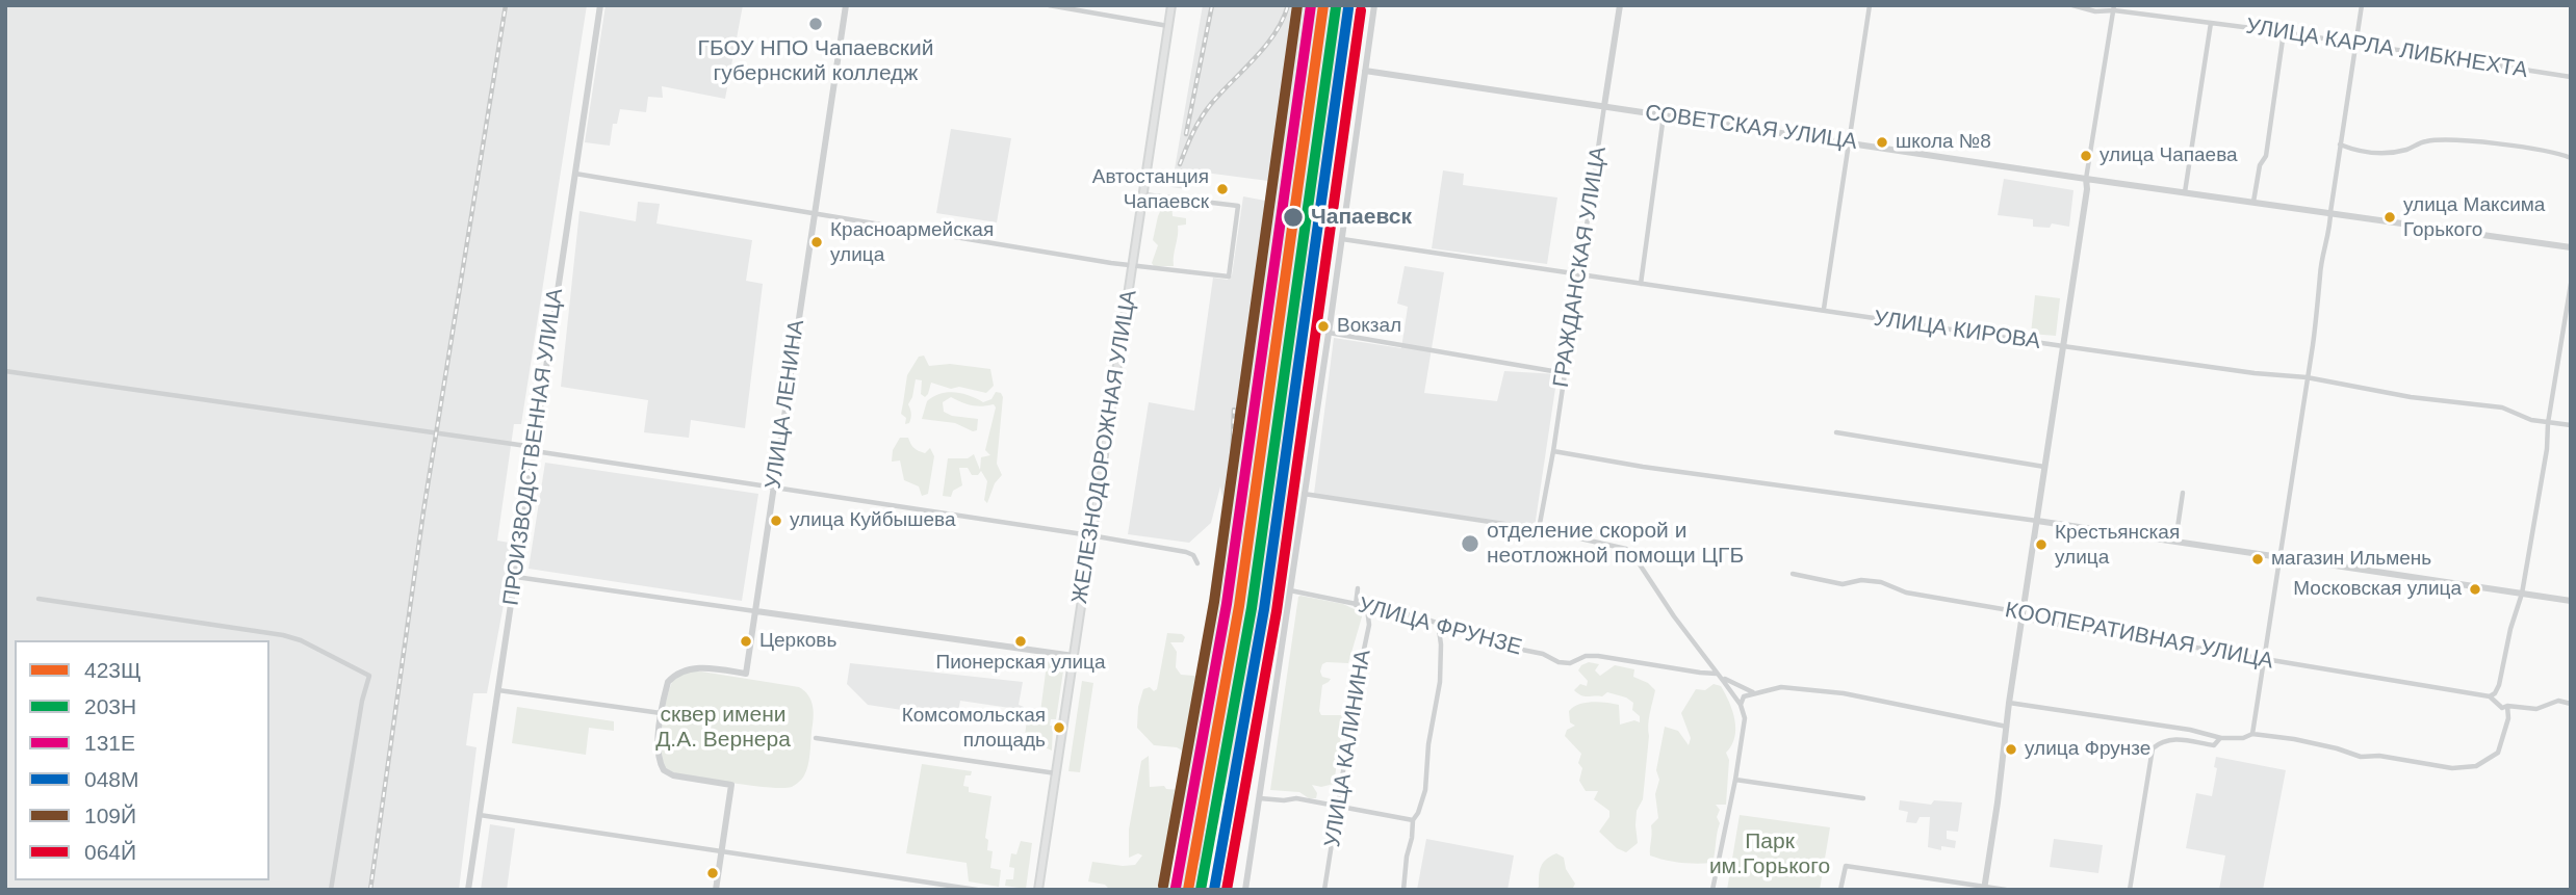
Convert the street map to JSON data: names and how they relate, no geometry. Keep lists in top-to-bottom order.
{
  "streets": {
    "main road": ["ЖЕЛЕЗНОДОРОЖНАЯ УЛИЦА"],
    "street": [
      "УЛИЦА КАРЛА ЛИБКНЕХТА",
      "СОВЕТСКАЯ УЛИЦА",
      "ГРАЖДАНСКАЯ УЛИЦА",
      "УЛИЦА КИРОВА",
      "УЛИЦА ЛЕНИНА",
      "ПРОИЗВОДСТВЕННАЯ УЛИЦА",
      "УЛИЦА ФРУНЗЕ",
      "КООПЕРАТИВНАЯ УЛИЦА",
      "УЛИЦА КАЛИНИНА"
    ]
  },
  "crossings": [
    ["СОВЕТСКАЯ УЛИЦА", "ГРАЖДАНСКАЯ УЛИЦА"],
    ["ГРАЖДАНСКАЯ УЛИЦА", "УЛИЦА КИРОВА"],
    ["УЛИЦА ФРУНЗЕ", "УЛИЦА КАЛИНИНА"]
  ],
  "parks": ["сквер имени Д.А. Вернера", "Парк им.Горького"],
  "places": [
    "ГБОУ НПО Чапаевский губернский колледж",
    "школа №8",
    "улица Чапаева",
    "Автостанция Чапаевск",
    "Чапаевск",
    "улица Максима Горького",
    "Красноармейская улица",
    "Вокзал",
    "улица Куйбышева",
    "отделение скорой и неотложной помощи ЦГБ",
    "Крестьянская улица",
    "магазин Ильмень",
    "Московская улица",
    "Церковь",
    "Пионерская улица",
    "Комсомольская площадь",
    "улица Фрунзе"
  ],
  "lines": [
    "transit line 423Щ",
    "transit line 131Е",
    "transit line 109Й",
    "transit line 203Н",
    "transit line 048М",
    "transit line 064Й"
  ],
  "legend": [
    "423Щ",
    "203Н",
    "131Е",
    "048М",
    "109Й",
    "064Й"
  ]
}
